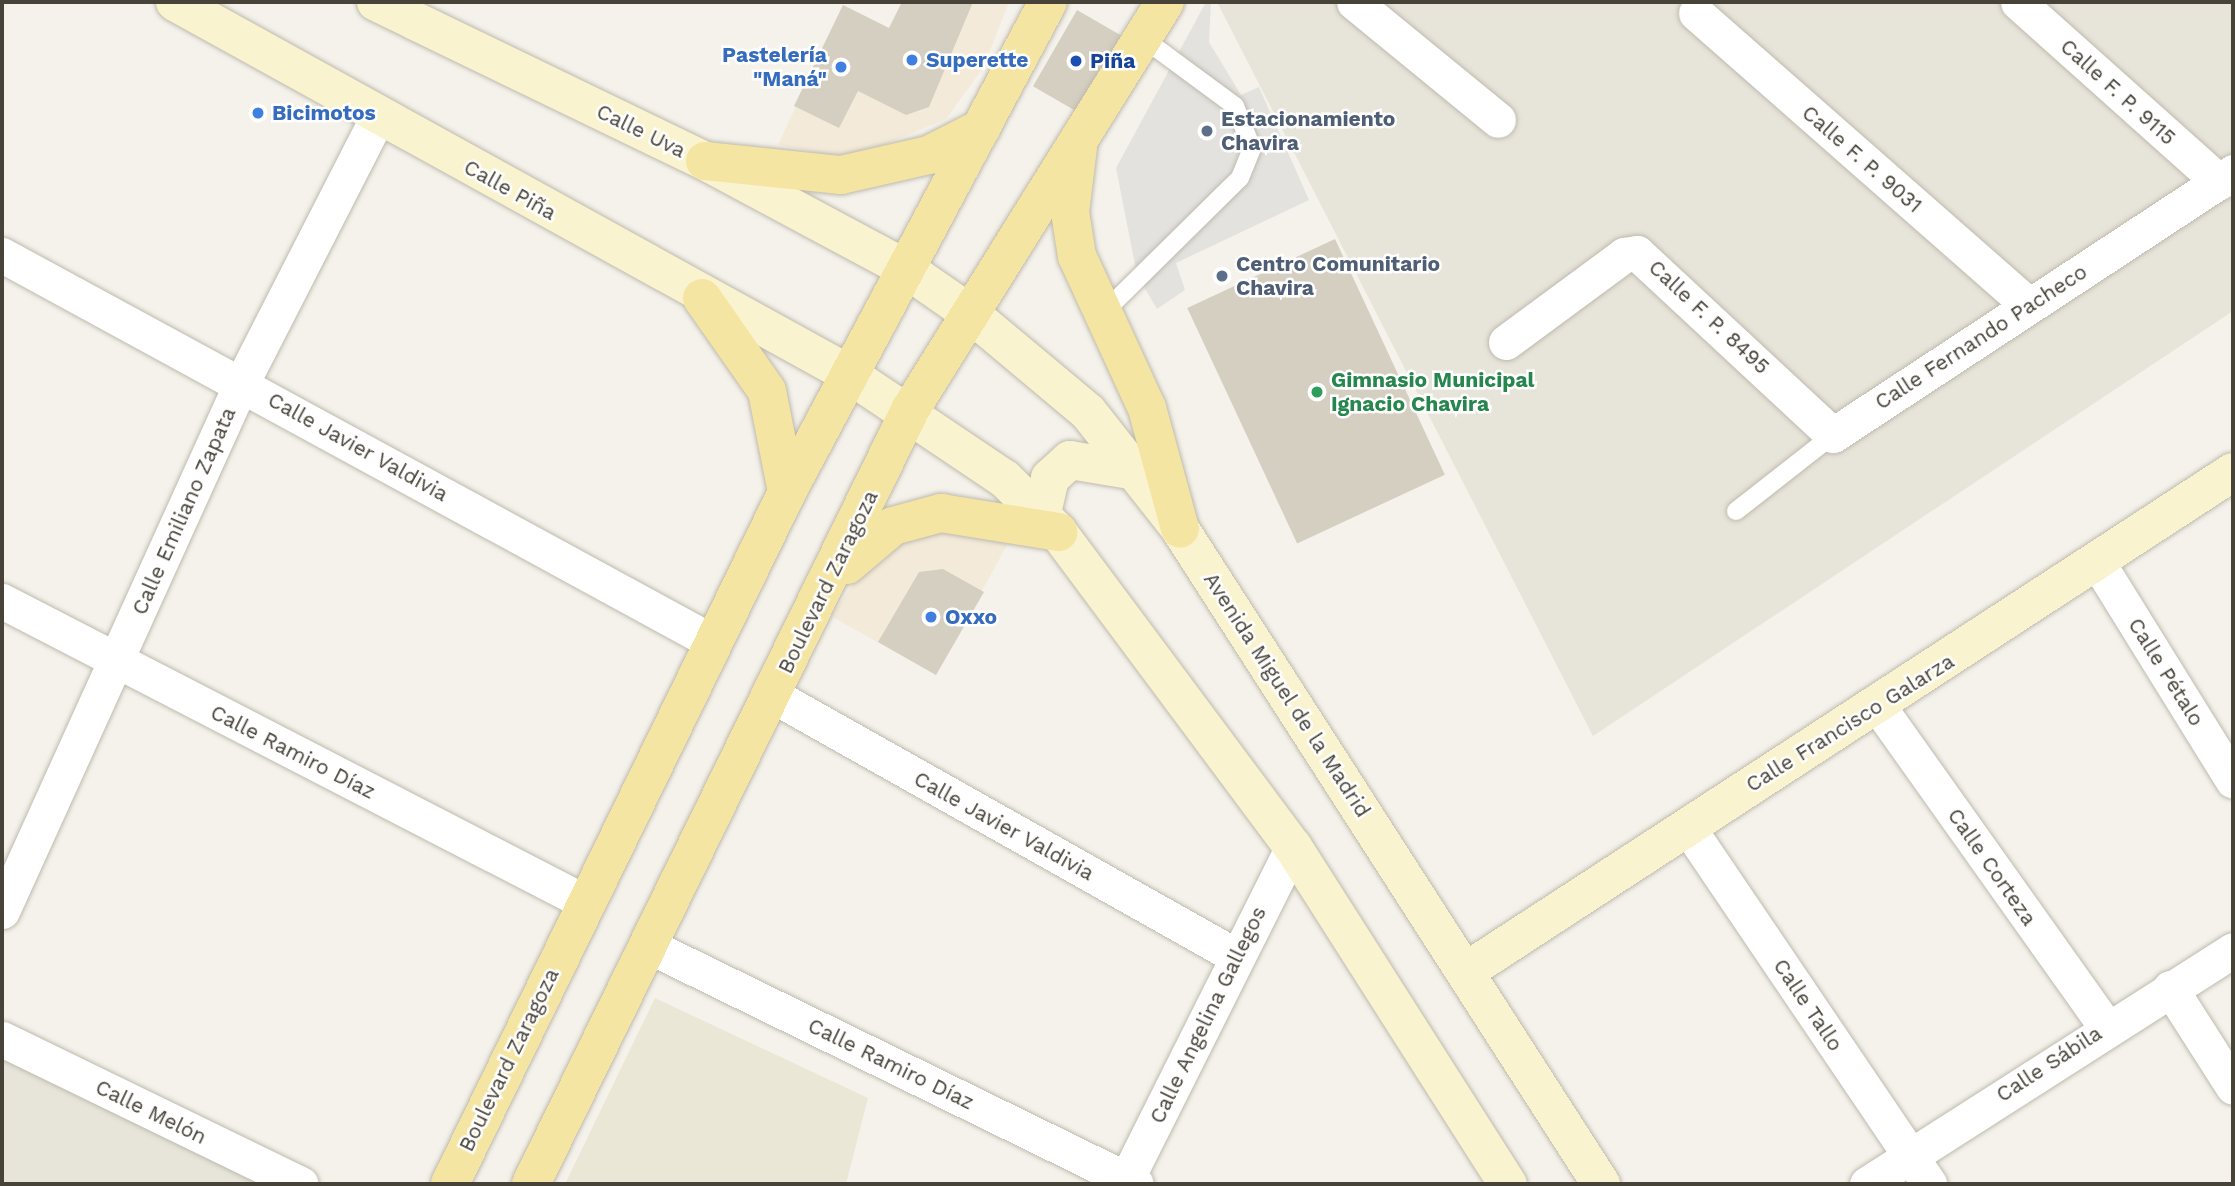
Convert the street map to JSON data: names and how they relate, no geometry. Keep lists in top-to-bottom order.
{
  "streets": {
    "main road": [
      "Calle Uva",
      "Calle Piña",
      "Boulevard Zaragoza",
      "Avenida Miguel de la Madrid",
      "Calle Francisco Galarza"
    ],
    "street": [
      "Calle F. P. 9115",
      "Calle F. P. 9031",
      "Calle F. P. 8495",
      "Calle Fernando Pacheco",
      "Calle Javier Valdivia",
      "Calle Emiliano Zapata",
      "Calle Pétalo",
      "Calle Ramiro Díaz",
      "Calle Corteza",
      "Calle Tallo",
      "Calle Angelina Gallegos",
      "Calle Sábila",
      "Calle Melón"
    ]
  },
  "crossings": [
    ["Calle F. P. 9115", "Calle Fernando Pacheco"],
    ["Calle Uva", "Boulevard Zaragoza"],
    ["Calle Uva", "Avenida Miguel de la Madrid"],
    ["Calle F. P. 9031", "Calle Fernando Pacheco"],
    ["Calle Piña", "Calle Emiliano Zapata"],
    ["Calle Piña", "Boulevard Zaragoza"],
    ["Calle F. P. 8495", "Calle Fernando Pacheco"],
    ["Calle Javier Valdivia", "Calle Emiliano Zapata"],
    ["Calle Javier Valdivia", "Boulevard Zaragoza"],
    ["Calle Javier Valdivia", "Calle Angelina Gallegos"],
    ["Calle Emiliano Zapata", "Calle Ramiro Díaz"],
    ["Boulevard Zaragoza", "Avenida Miguel de la Madrid"],
    ["Boulevard Zaragoza", "Calle Ramiro Díaz"],
    ["Calle Pétalo", "Calle Francisco Galarza"],
    ["Avenida Miguel de la Madrid", "Calle Francisco Galarza"],
    ["Calle Francisco Galarza", "Calle Corteza"],
    ["Calle Francisco Galarza", "Calle Tallo"],
    ["Calle Ramiro Díaz", "Calle Angelina Gallegos"],
    ["Calle Corteza", "Calle Sábila"],
    ["Calle Tallo", "Calle Sábila"]
  ],
  "places": [
    "Superette",
    "Piña",
    "Pastelería \"Maná\"",
    "Bicimotos",
    "Estacionamiento Chavira",
    "Centro Comunitario Chavira",
    "Gimnasio Municipal Ignacio Chavira",
    "Oxxo"
  ]
}
